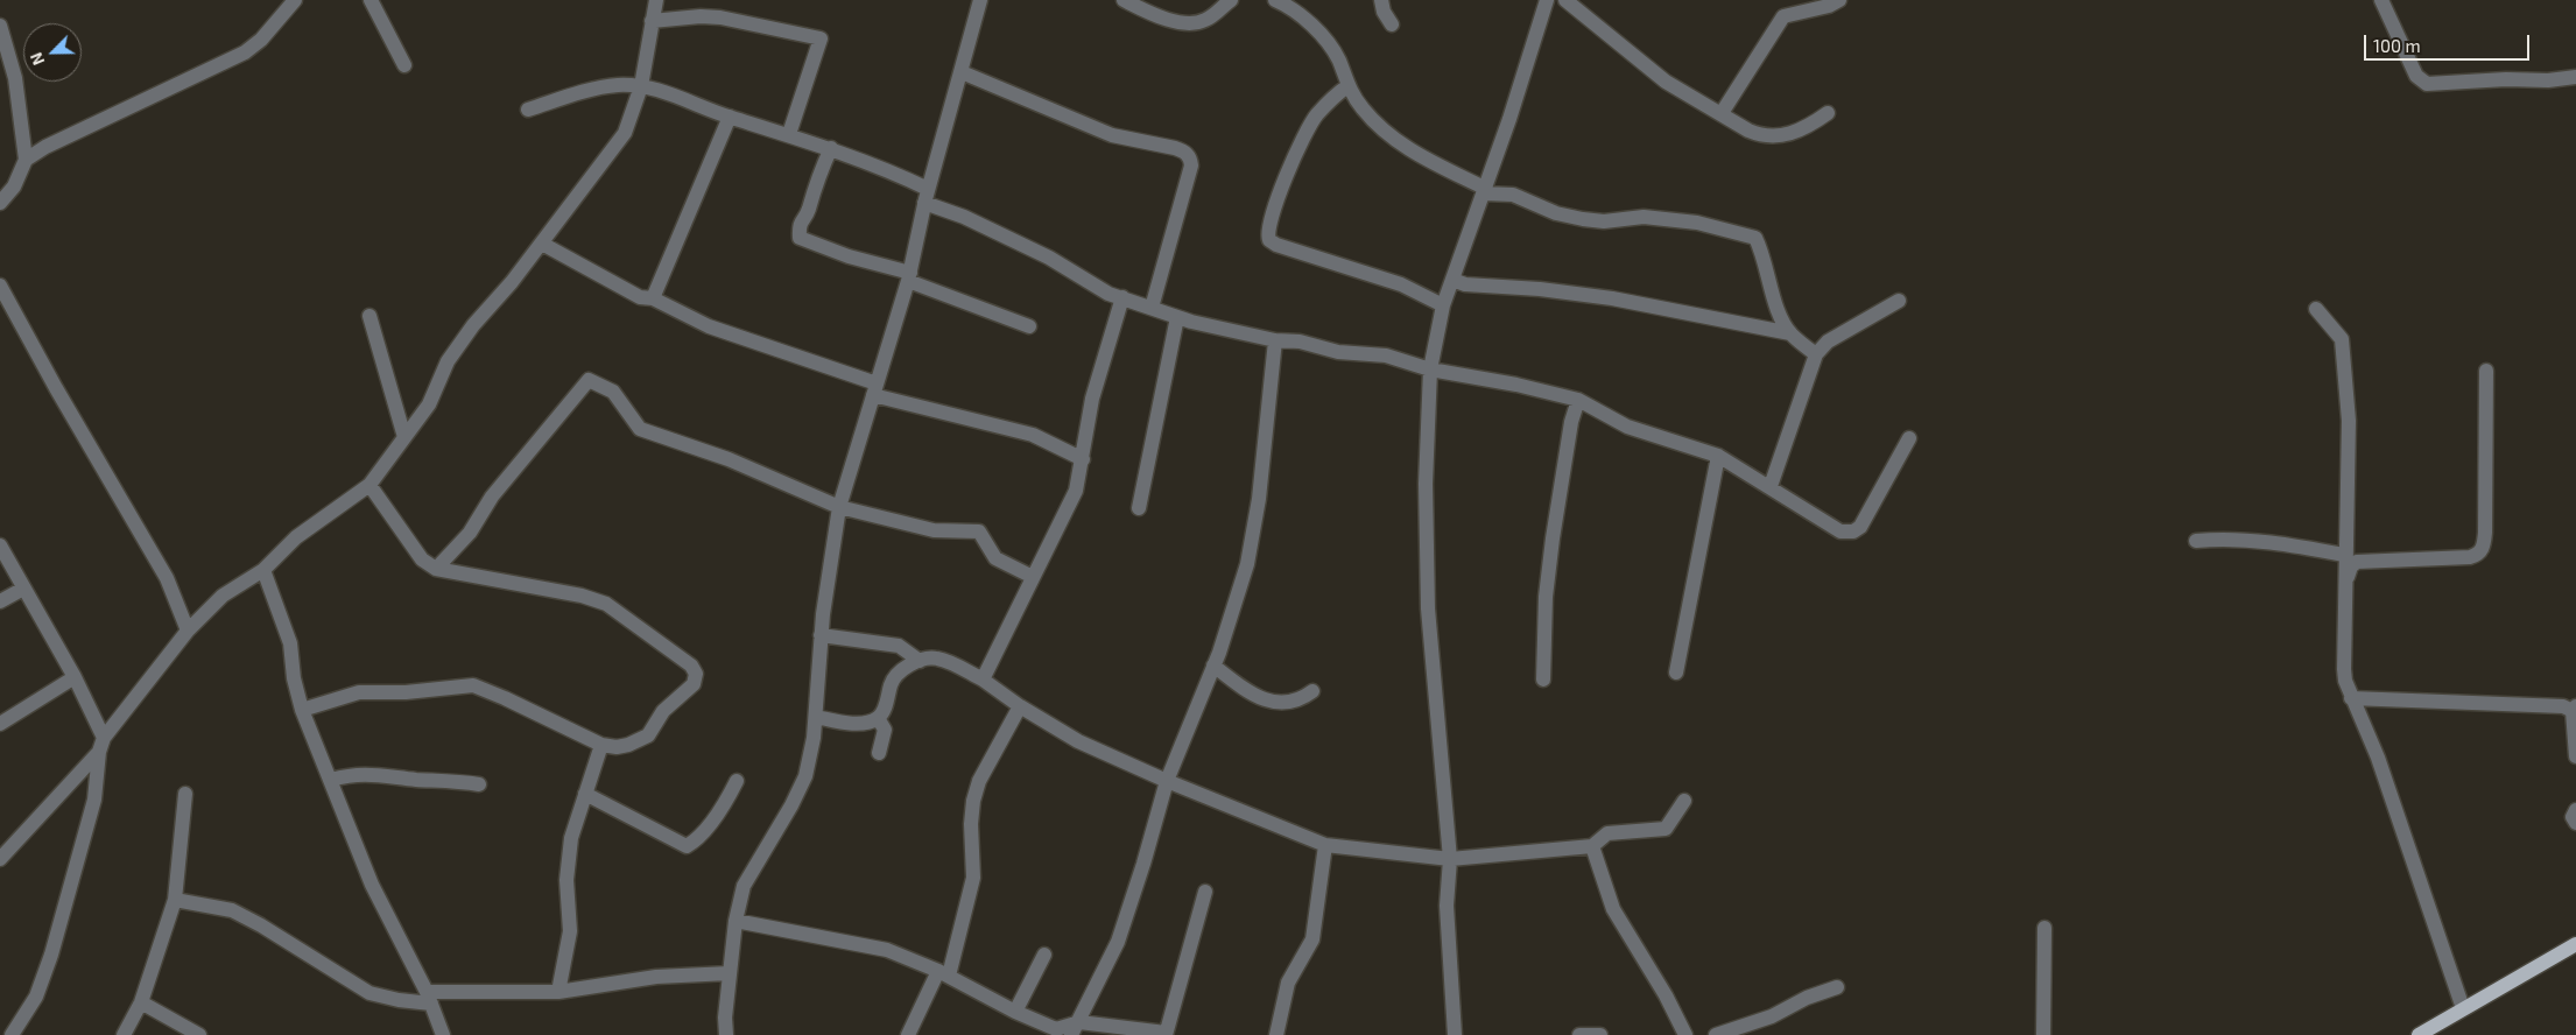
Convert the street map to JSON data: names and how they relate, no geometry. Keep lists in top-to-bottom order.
{
  "scale_bar": "100 m",
  "north": "bottom left"
}
